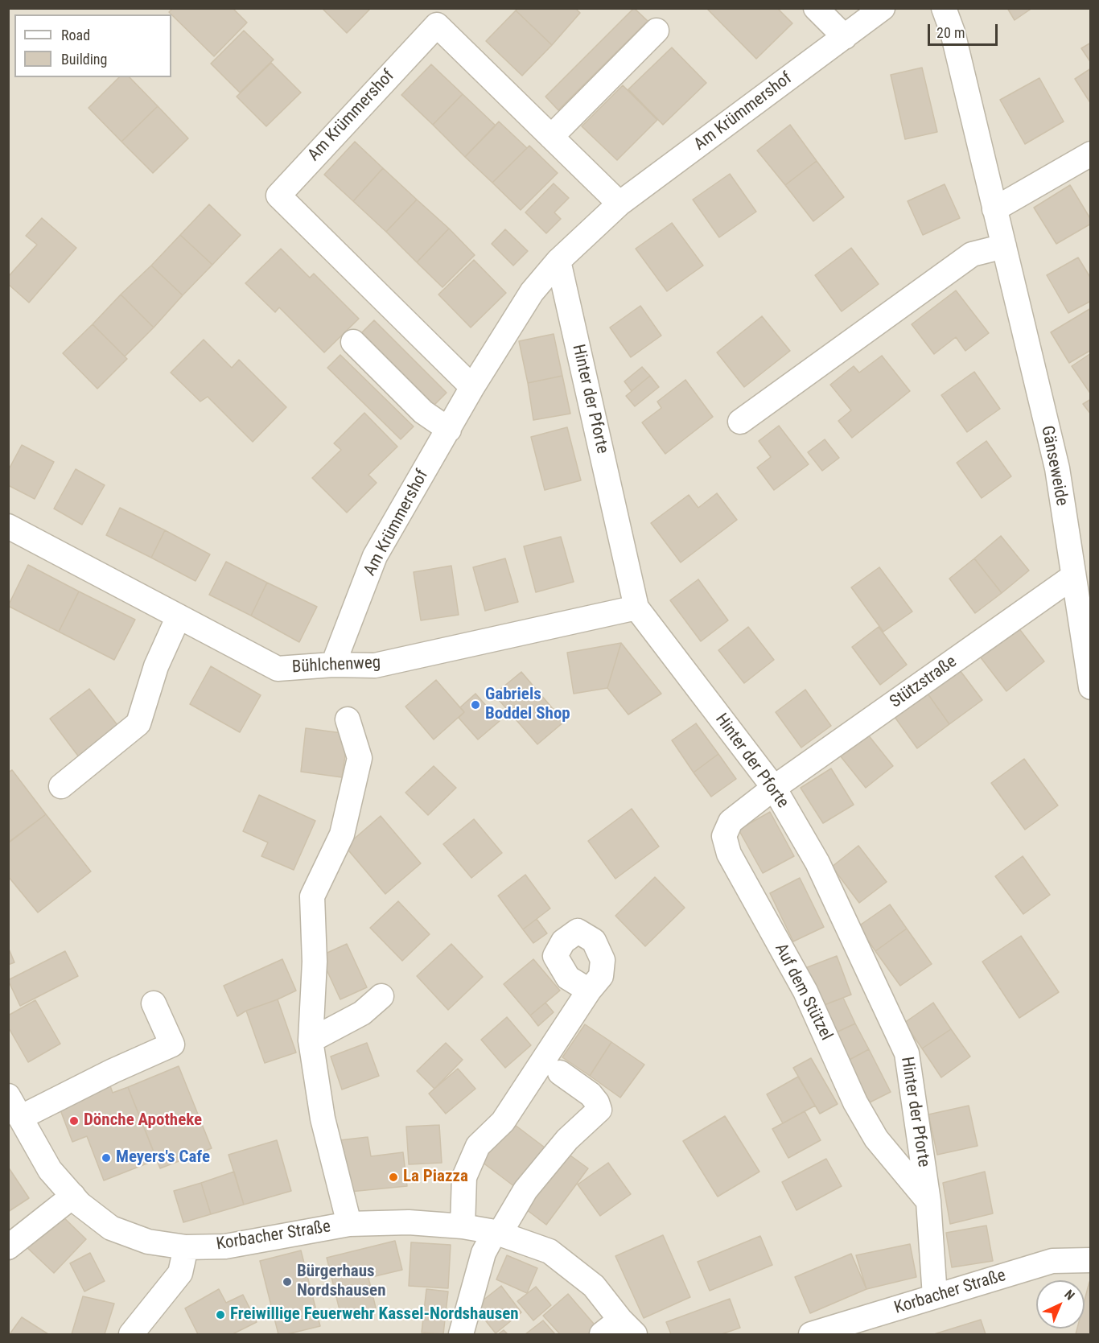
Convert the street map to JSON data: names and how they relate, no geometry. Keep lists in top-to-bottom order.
{
  "streets": {
    "street": [
      "Am Krümmershof",
      "Hinter der Pforte",
      "Gänseweide",
      "Bühlchenweg",
      "Stützstraße",
      "Auf dem Stützel",
      "Korbacher Straße"
    ]
  },
  "crossings": [
    ["Am Krümmershof", "Hinter der Pforte"],
    ["Am Krümmershof", "Bühlchenweg"],
    ["Hinter der Pforte", "Bühlchenweg"],
    ["Hinter der Pforte", "Stützstraße"],
    ["Hinter der Pforte", "Auf dem Stützel"],
    ["Hinter der Pforte", "Korbacher Straße"],
    ["Gänseweide", "Stützstraße"],
    ["Stützstraße", "Auf dem Stützel"]
  ],
  "places": [
    "Gabriels Boddel Shop",
    "Dönche Apotheke",
    "Meyers's Cafe",
    "La Piazza",
    "Bürgerhaus Nordshausen",
    "Freiwillige Feuerwehr Kassel-Nordshausen"
  ],
  "legend": ["Road", "Building"],
  "scale_bar": "20 m",
  "north": "top right"
}
